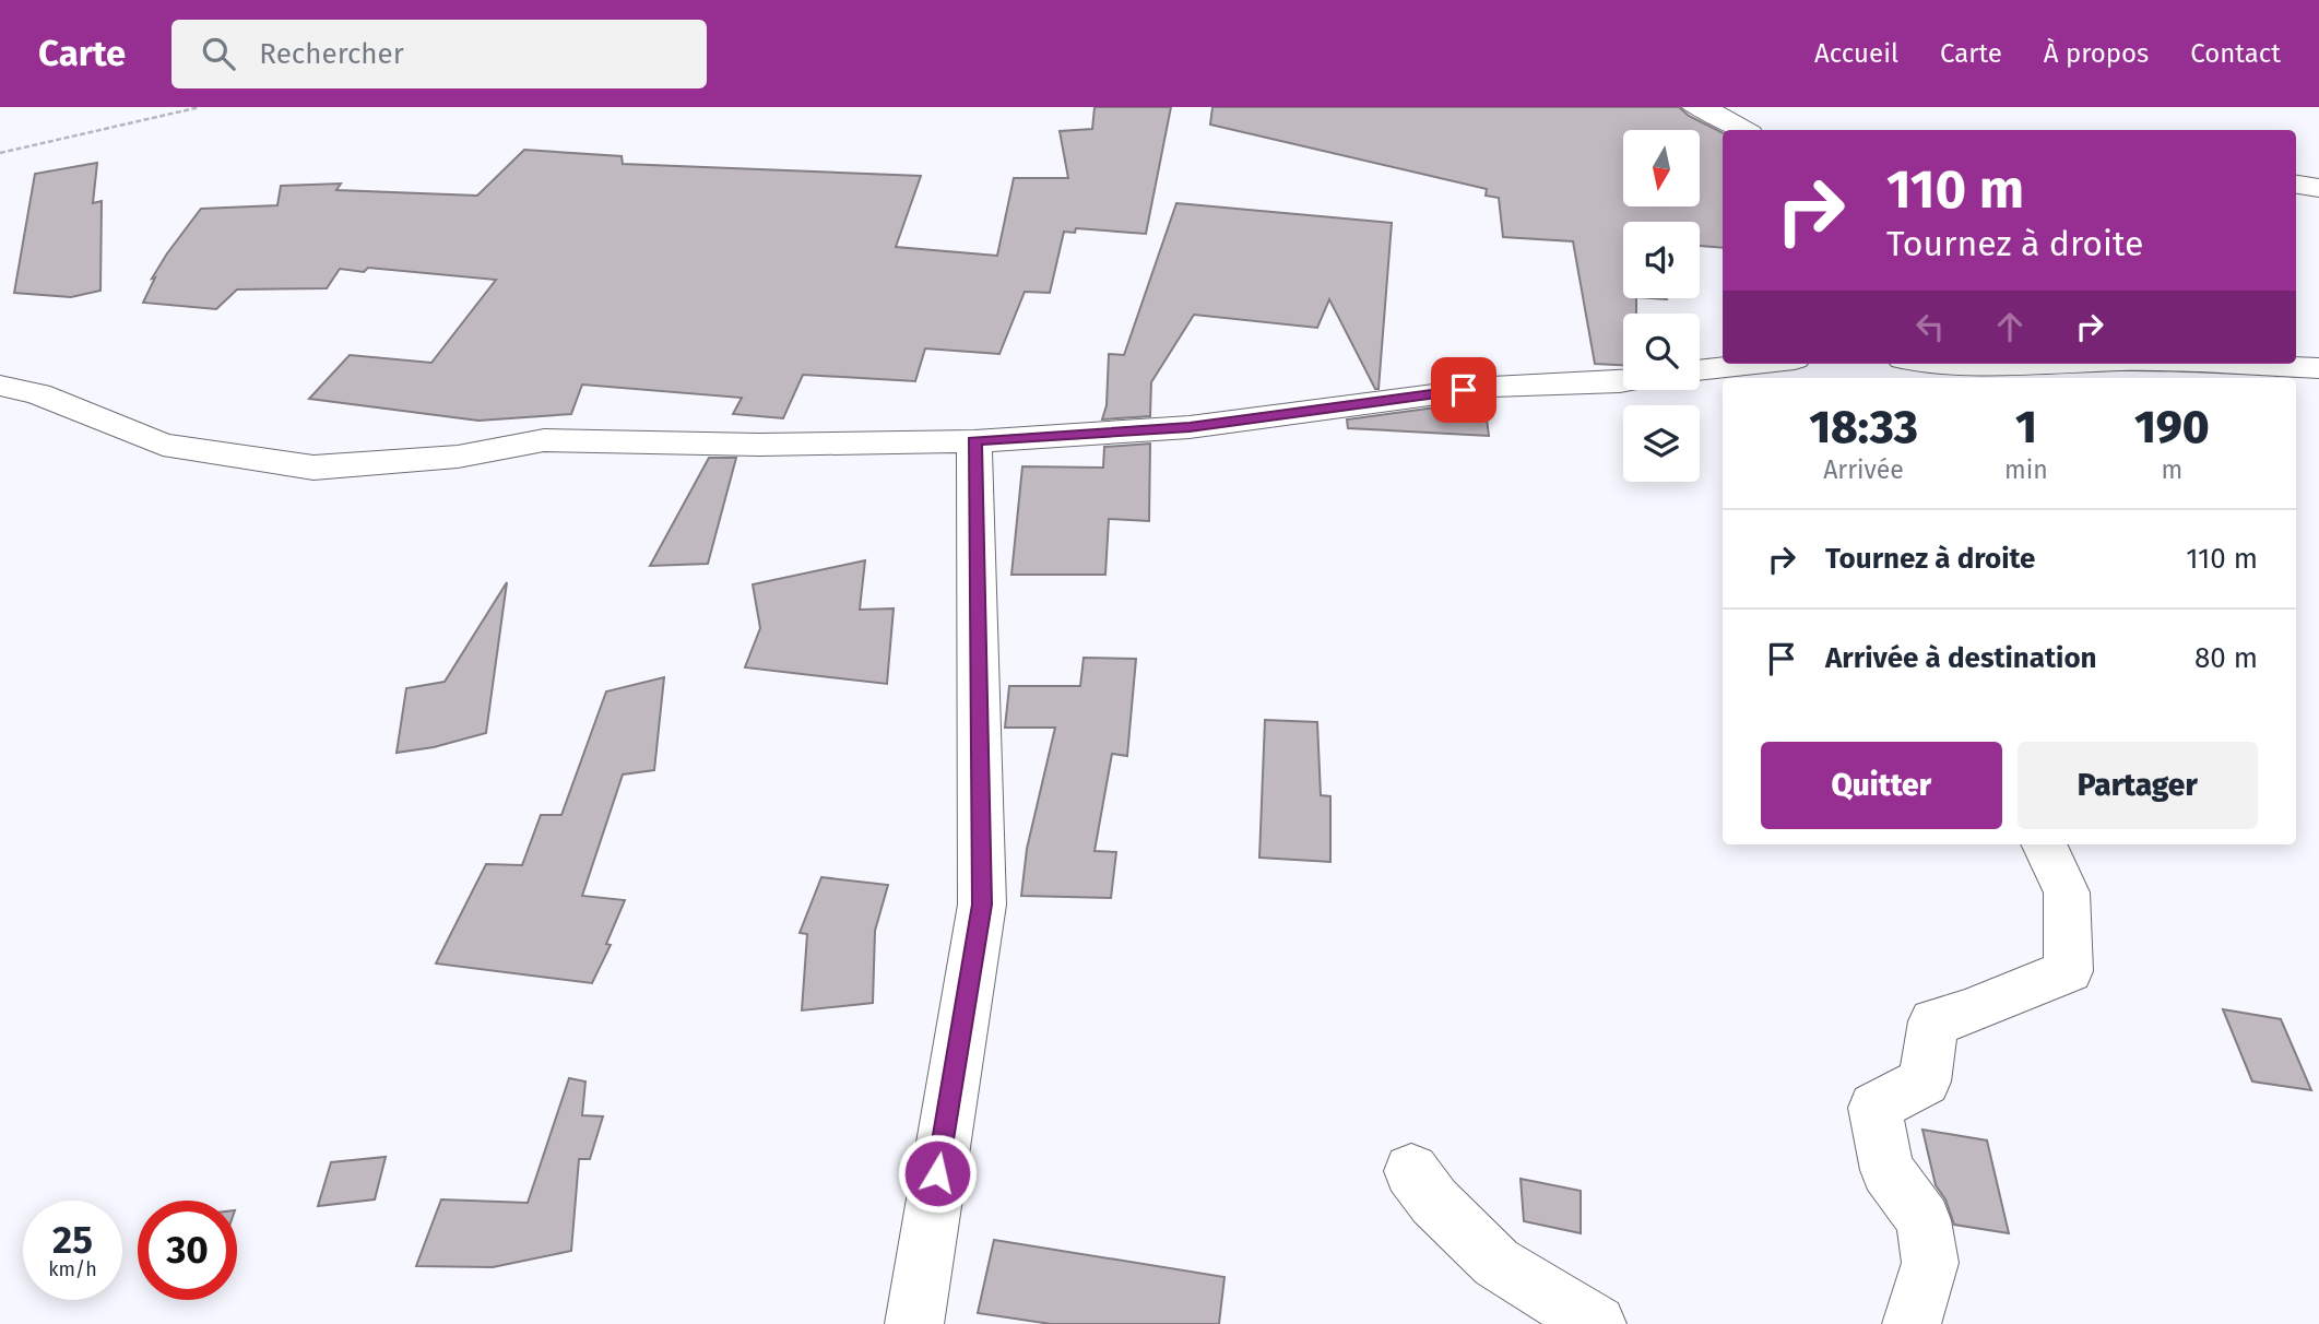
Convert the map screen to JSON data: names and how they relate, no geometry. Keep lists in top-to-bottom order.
{
  "north": "bottom",
  "page": {
    "header": "Carte",
    "search": "Rechercher",
    "nav": [
      "Accueil",
      "Carte",
      "À propos",
      "Contact"
    ],
    "turn": ["110 m", "Tournez à droite"],
    "eta": [
      "18:33",
      "Arrivée",
      "1",
      "min",
      "190",
      "m"
    ],
    "list": [
      {
        "name": "Tournez à droite",
        "value": "110 m"
      },
      {
        "name": "Arrivée à destination",
        "value": "80 m"
      }
    ],
    "buttons": ["Quitter", "Partager"],
    "speed": "25 km/h",
    "limit": "30"
  }
}
